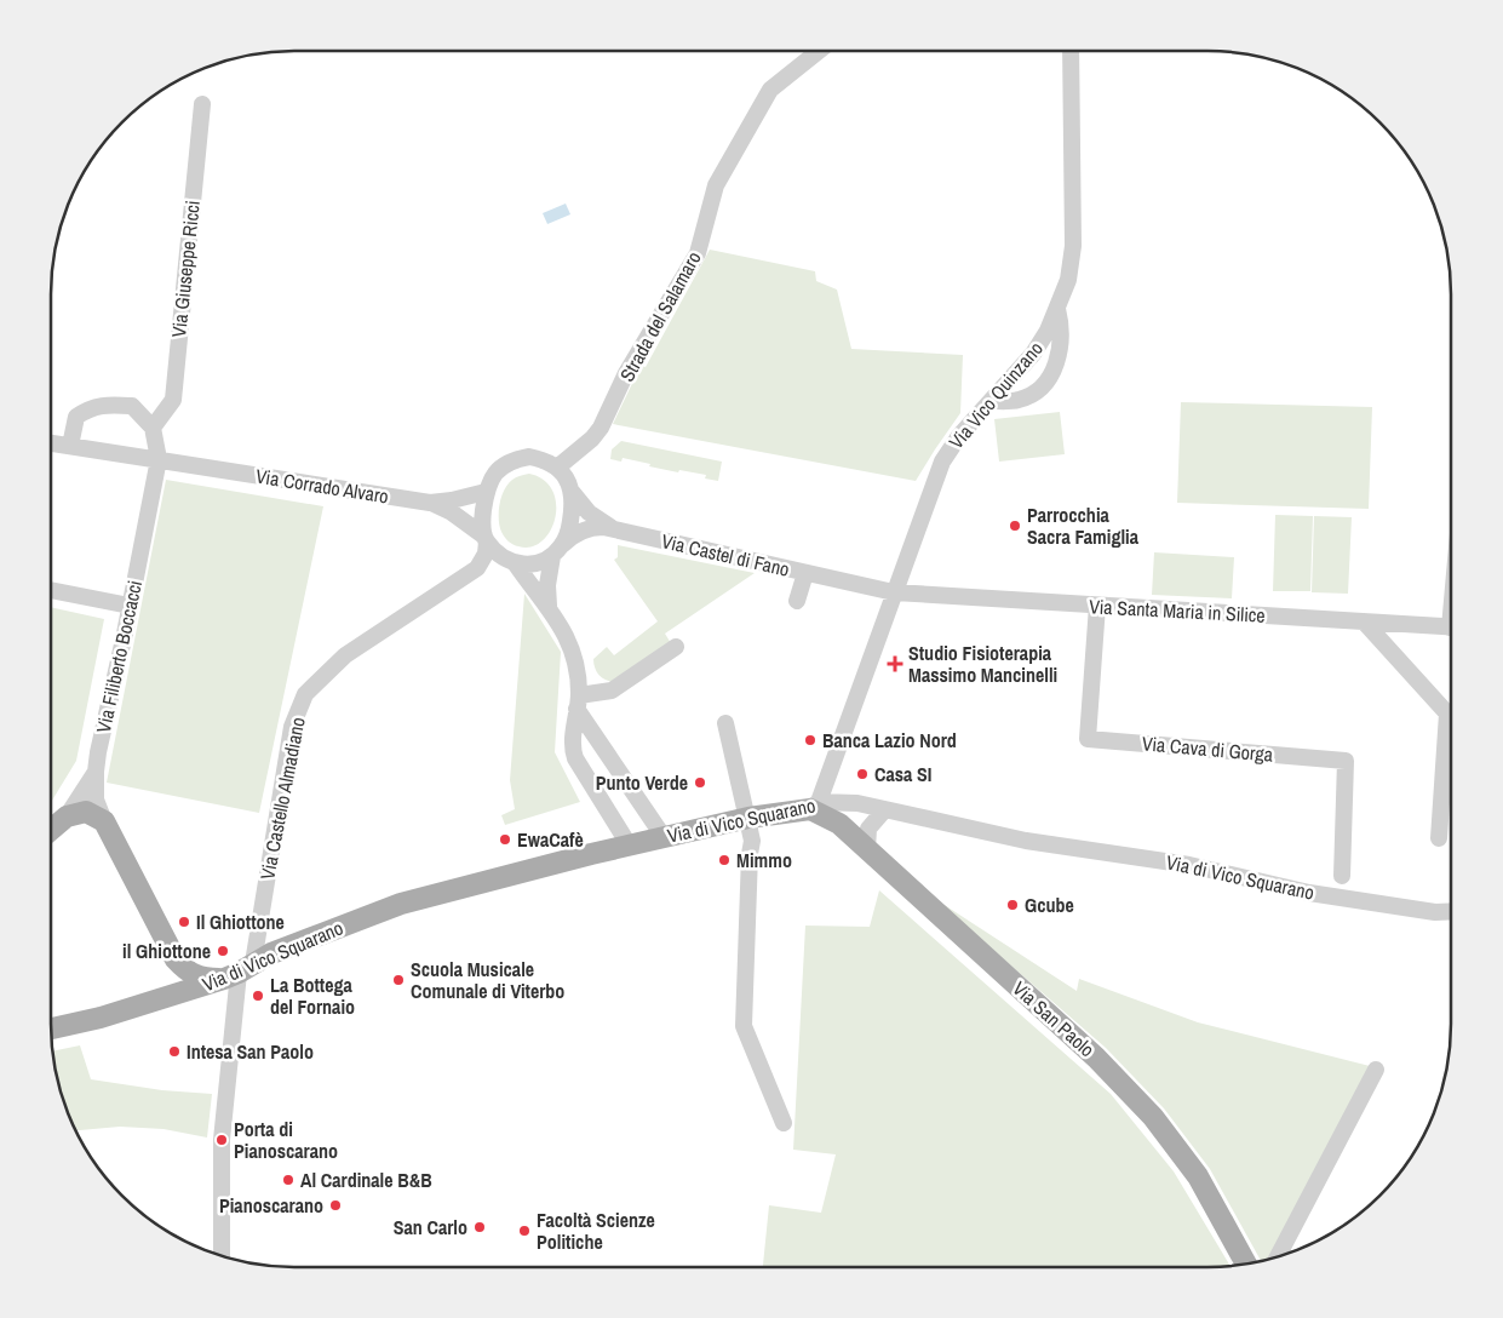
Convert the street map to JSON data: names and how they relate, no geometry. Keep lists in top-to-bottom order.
{
  "streets": {
    "main road": ["Via Filiberto Boccacci", "Via di Vico Squarano", "Via San Paolo"],
    "street": [
      "Via Giuseppe Ricci",
      "Strada del Salamaro",
      "Via Vico Quinzano",
      "Via Corrado Alvaro",
      "Via Castel di Fano",
      "Via Santa Maria in Silice",
      "Via Cava di Gorga",
      "Via Castello Almadiano"
    ]
  },
  "crossings": [
    ["Strada del Salamaro", "Via Corrado Alvaro"],
    ["Strada del Salamaro", "Via Castel di Fano"],
    ["Via Vico Quinzano", "Via Castel di Fano"],
    ["Via Vico Quinzano", "Via Santa Maria in Silice"],
    ["Via Vico Quinzano", "Via di Vico Squarano"],
    ["Via Vico Quinzano", "Via San Paolo"],
    ["Via Corrado Alvaro", "Via Castel di Fano"],
    ["Via Corrado Alvaro", "Via Filiberto Boccacci"],
    ["Via Castel di Fano", "Via Santa Maria in Silice"],
    ["Via Santa Maria in Silice", "Via Cava di Gorga"],
    ["Via Castello Almadiano", "Via di Vico Squarano"],
    ["Via di Vico Squarano", "Via San Paolo"]
  ],
  "places": {
    "other": [
      "Parrocchia Sacra Famiglia",
      "Banca Lazio Nord",
      "Casa SI",
      "Punto Verde",
      "EwaCafè",
      "Mimmo",
      "Gcube",
      "Il Ghiottone",
      "il Ghiottone",
      "Scuola Musicale Comunale di Viterbo",
      "La Bottega del Fornaio",
      "Intesa San Paolo",
      "Porta di Pianoscarano",
      "Al Cardinale B&B",
      "Pianoscarano",
      "San Carlo",
      "Facoltà Scienze Politiche"
    ],
    "health": ["Studio Fisioterapia Massimo Mancinelli"]
  }
}
